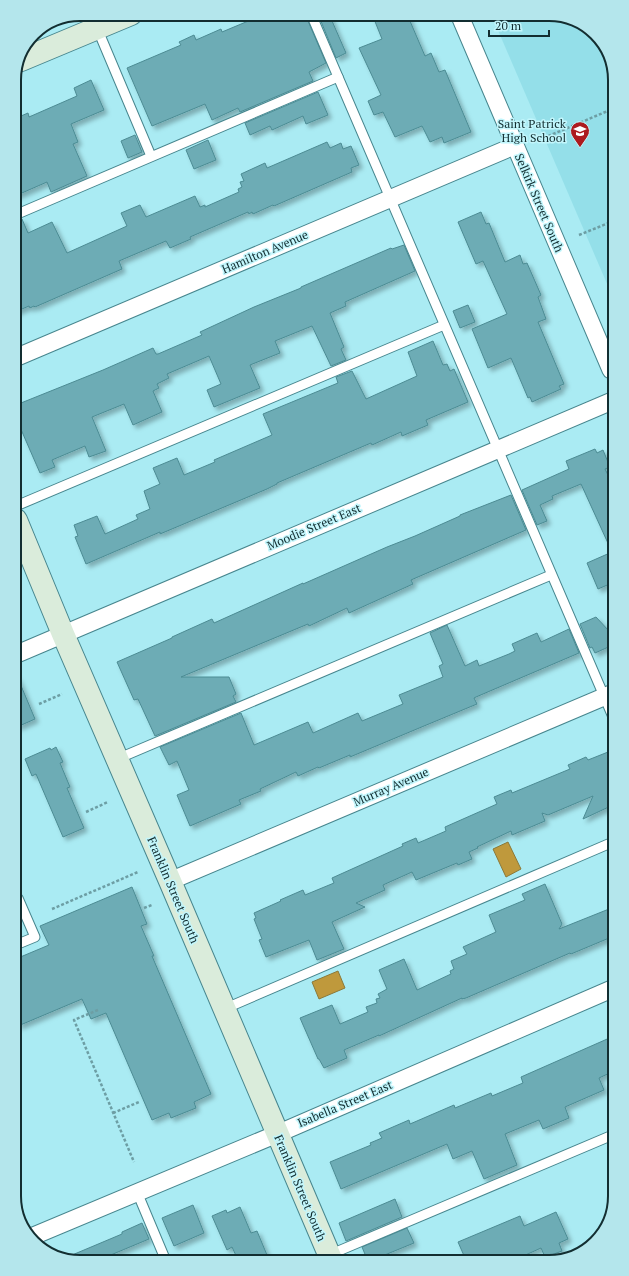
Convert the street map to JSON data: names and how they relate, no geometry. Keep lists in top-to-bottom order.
{
  "streets": {
    "street": [
      "Selkirk Street South",
      "Hamilton Avenue",
      "Moodie Street East",
      "Murray Avenue",
      "Franklin Street South",
      "Isabella Street East"
    ]
  },
  "crossings": [
    ["Selkirk Street South", "Hamilton Avenue"],
    ["Moodie Street East", "Franklin Street South"],
    ["Murray Avenue", "Franklin Street South"],
    ["Franklin Street South", "Isabella Street East"]
  ],
  "places": {
    "school or university": ["Saint Patrick High School"]
  },
  "scale_bar": "20 m"
}
